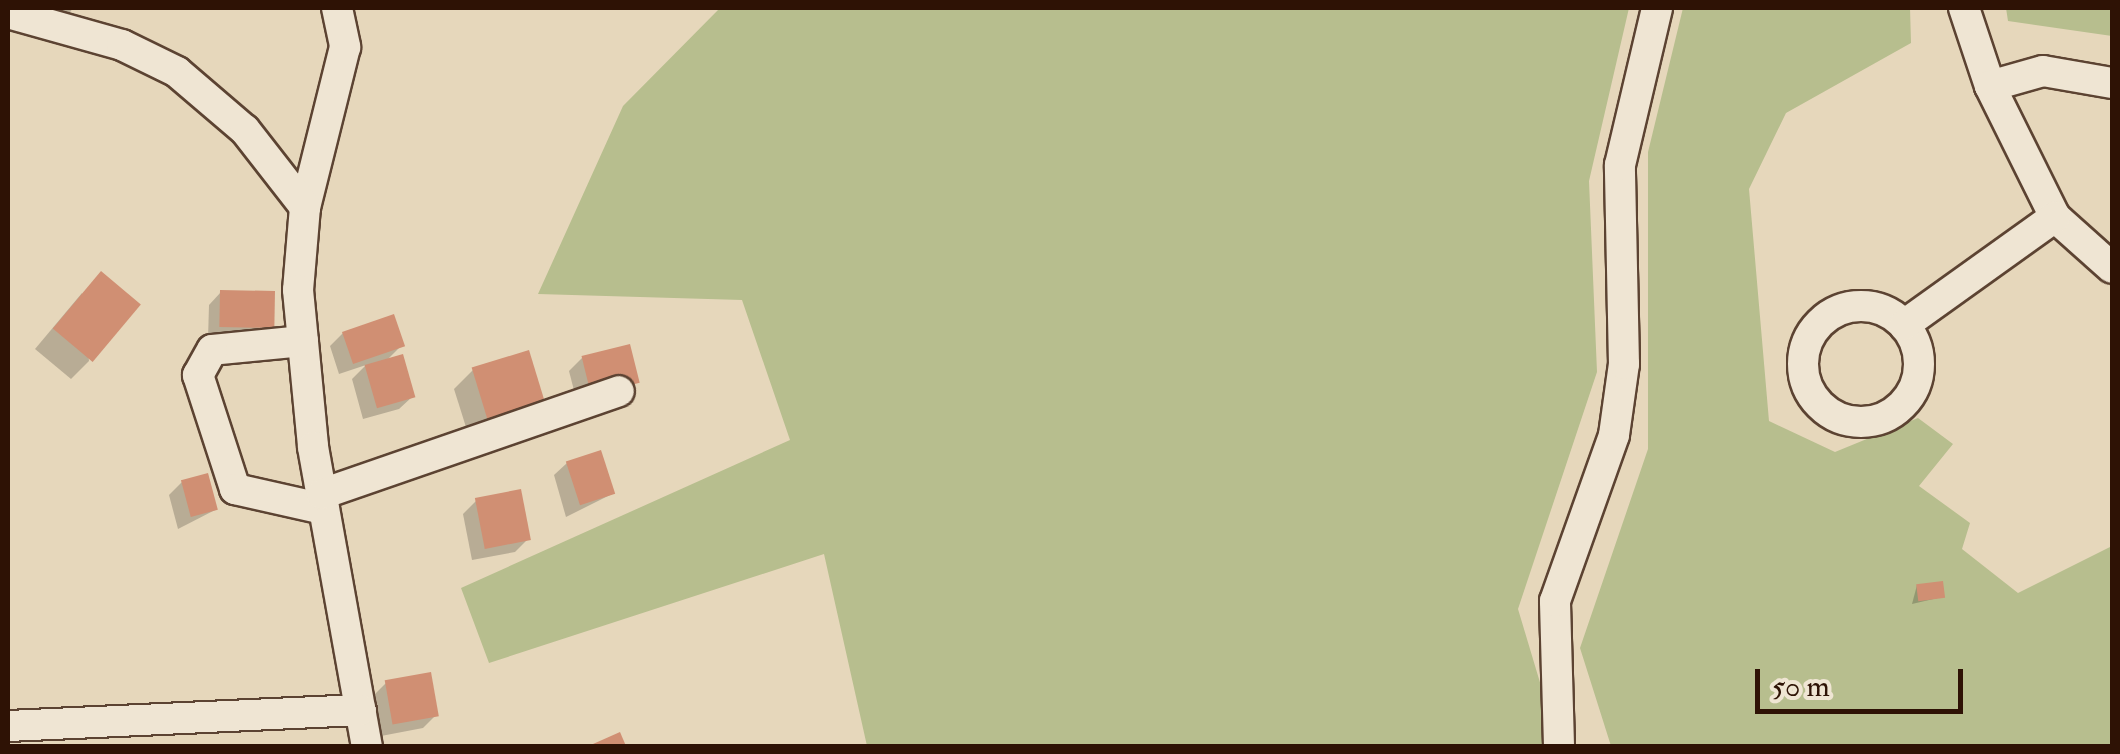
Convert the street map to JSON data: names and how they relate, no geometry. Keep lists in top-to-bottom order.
{
  "scale_bar": "50 m"
}
